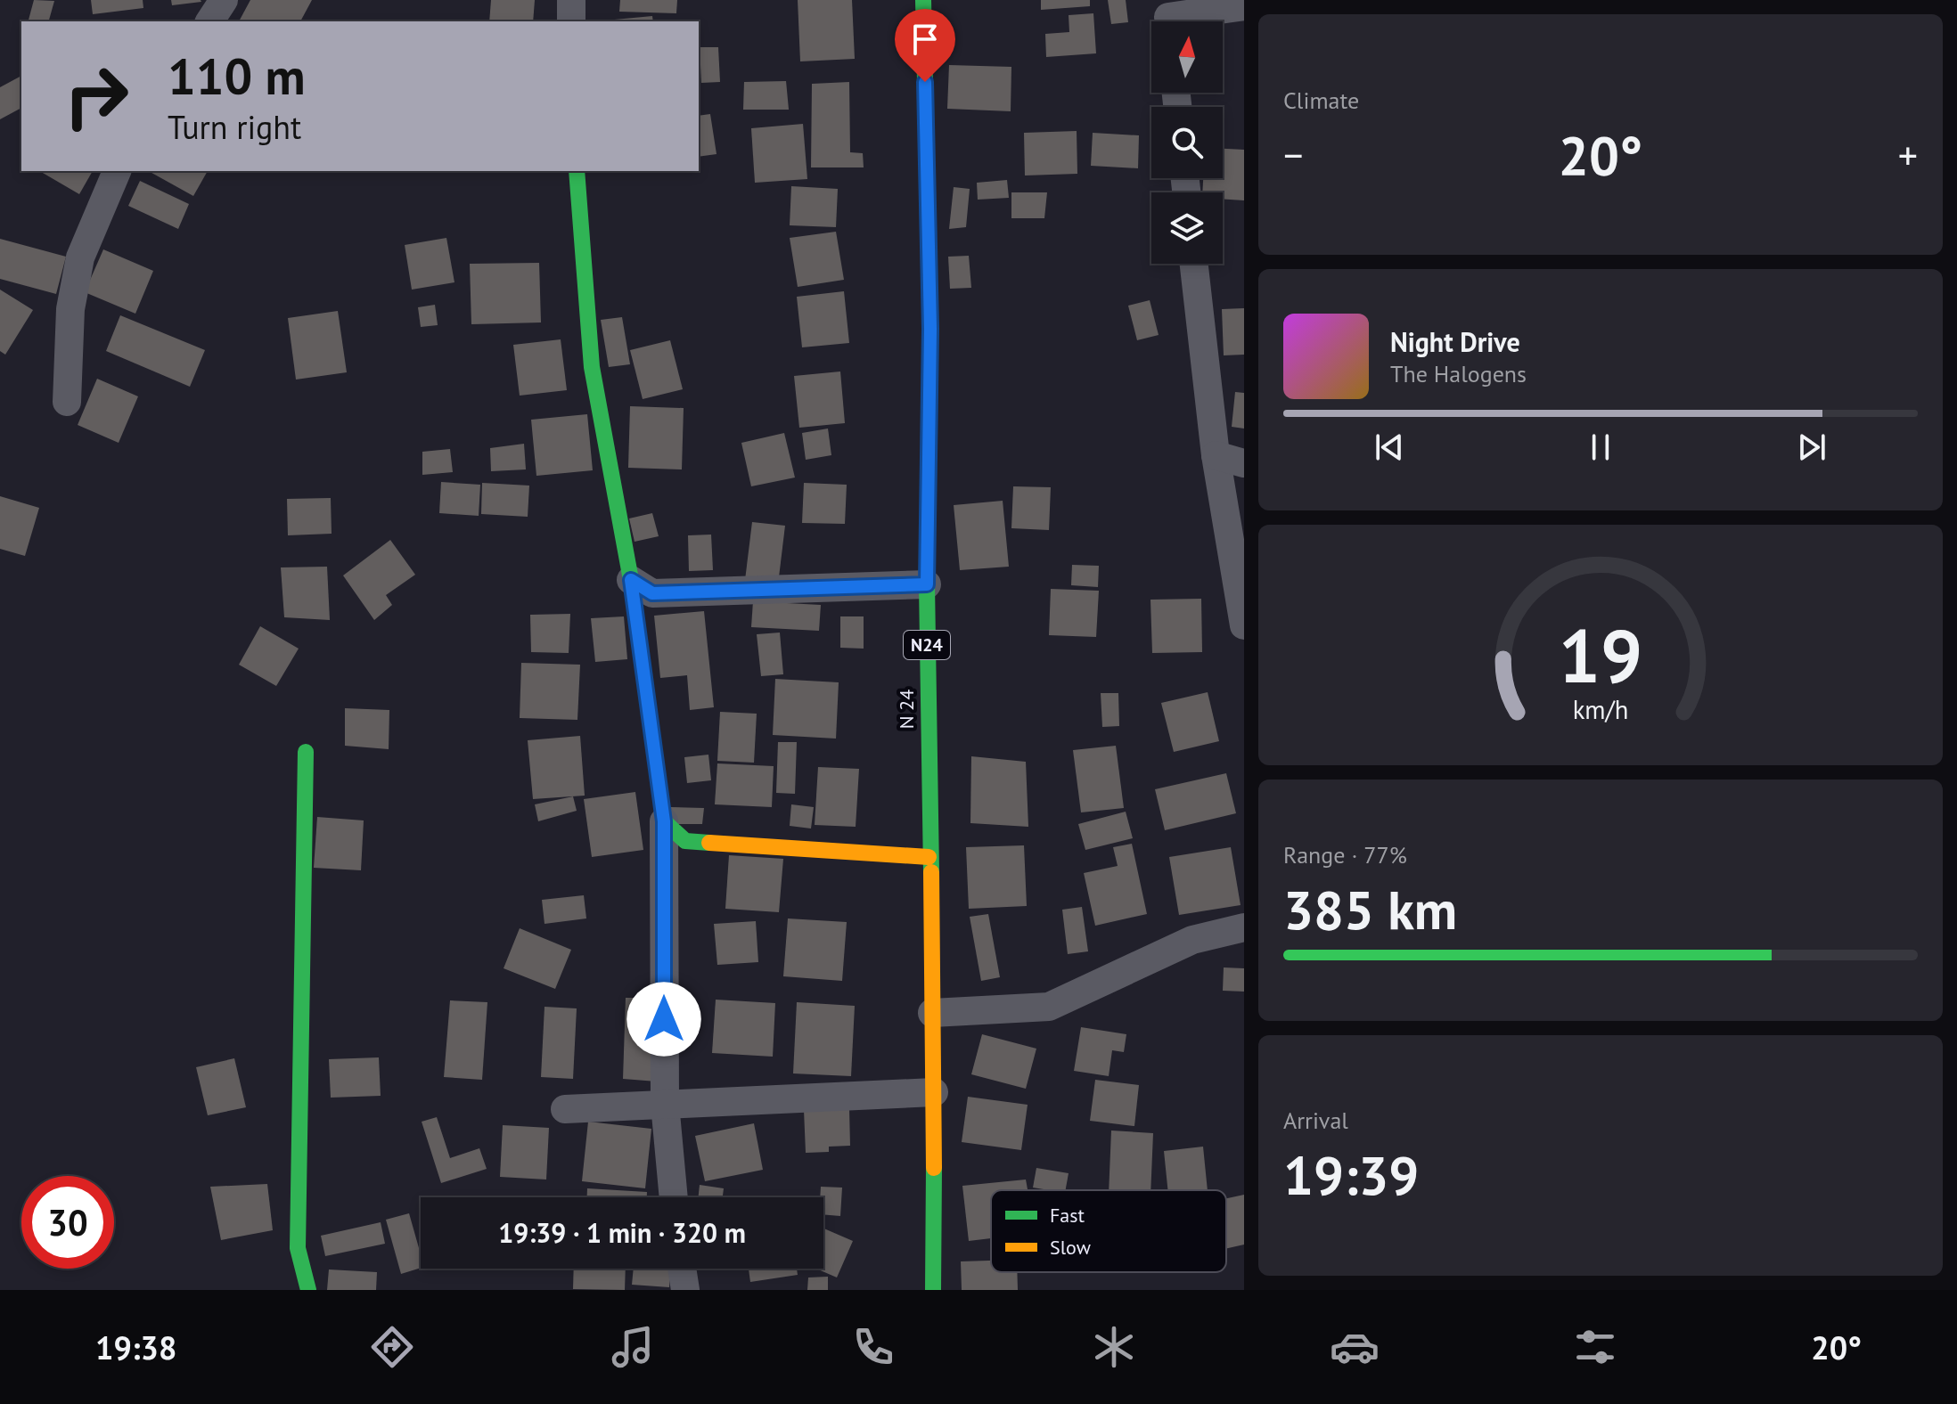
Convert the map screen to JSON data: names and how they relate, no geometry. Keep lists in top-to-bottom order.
{
  "streets": {
    "street": ["N24", "N 24"]
  },
  "legend": ["Fast", "Slow"],
  "north": "top",
  "page": {
    "tile": [
      "Climate",
      ["Range · 77%", "385 km"],
      ["Arrival", "19:39"]
    ],
    "turn": ["110 m", "Turn right"],
    "heat": ["−", "20°", "+"],
    "song": ["Night Drive", "The Halogens"],
    "limit": "30",
    "trip": "19:39 · 1 min · 320 m",
    "tabs": ["19:38", "20°"],
    "gauge": ["19", "km/h"]
  }
}
